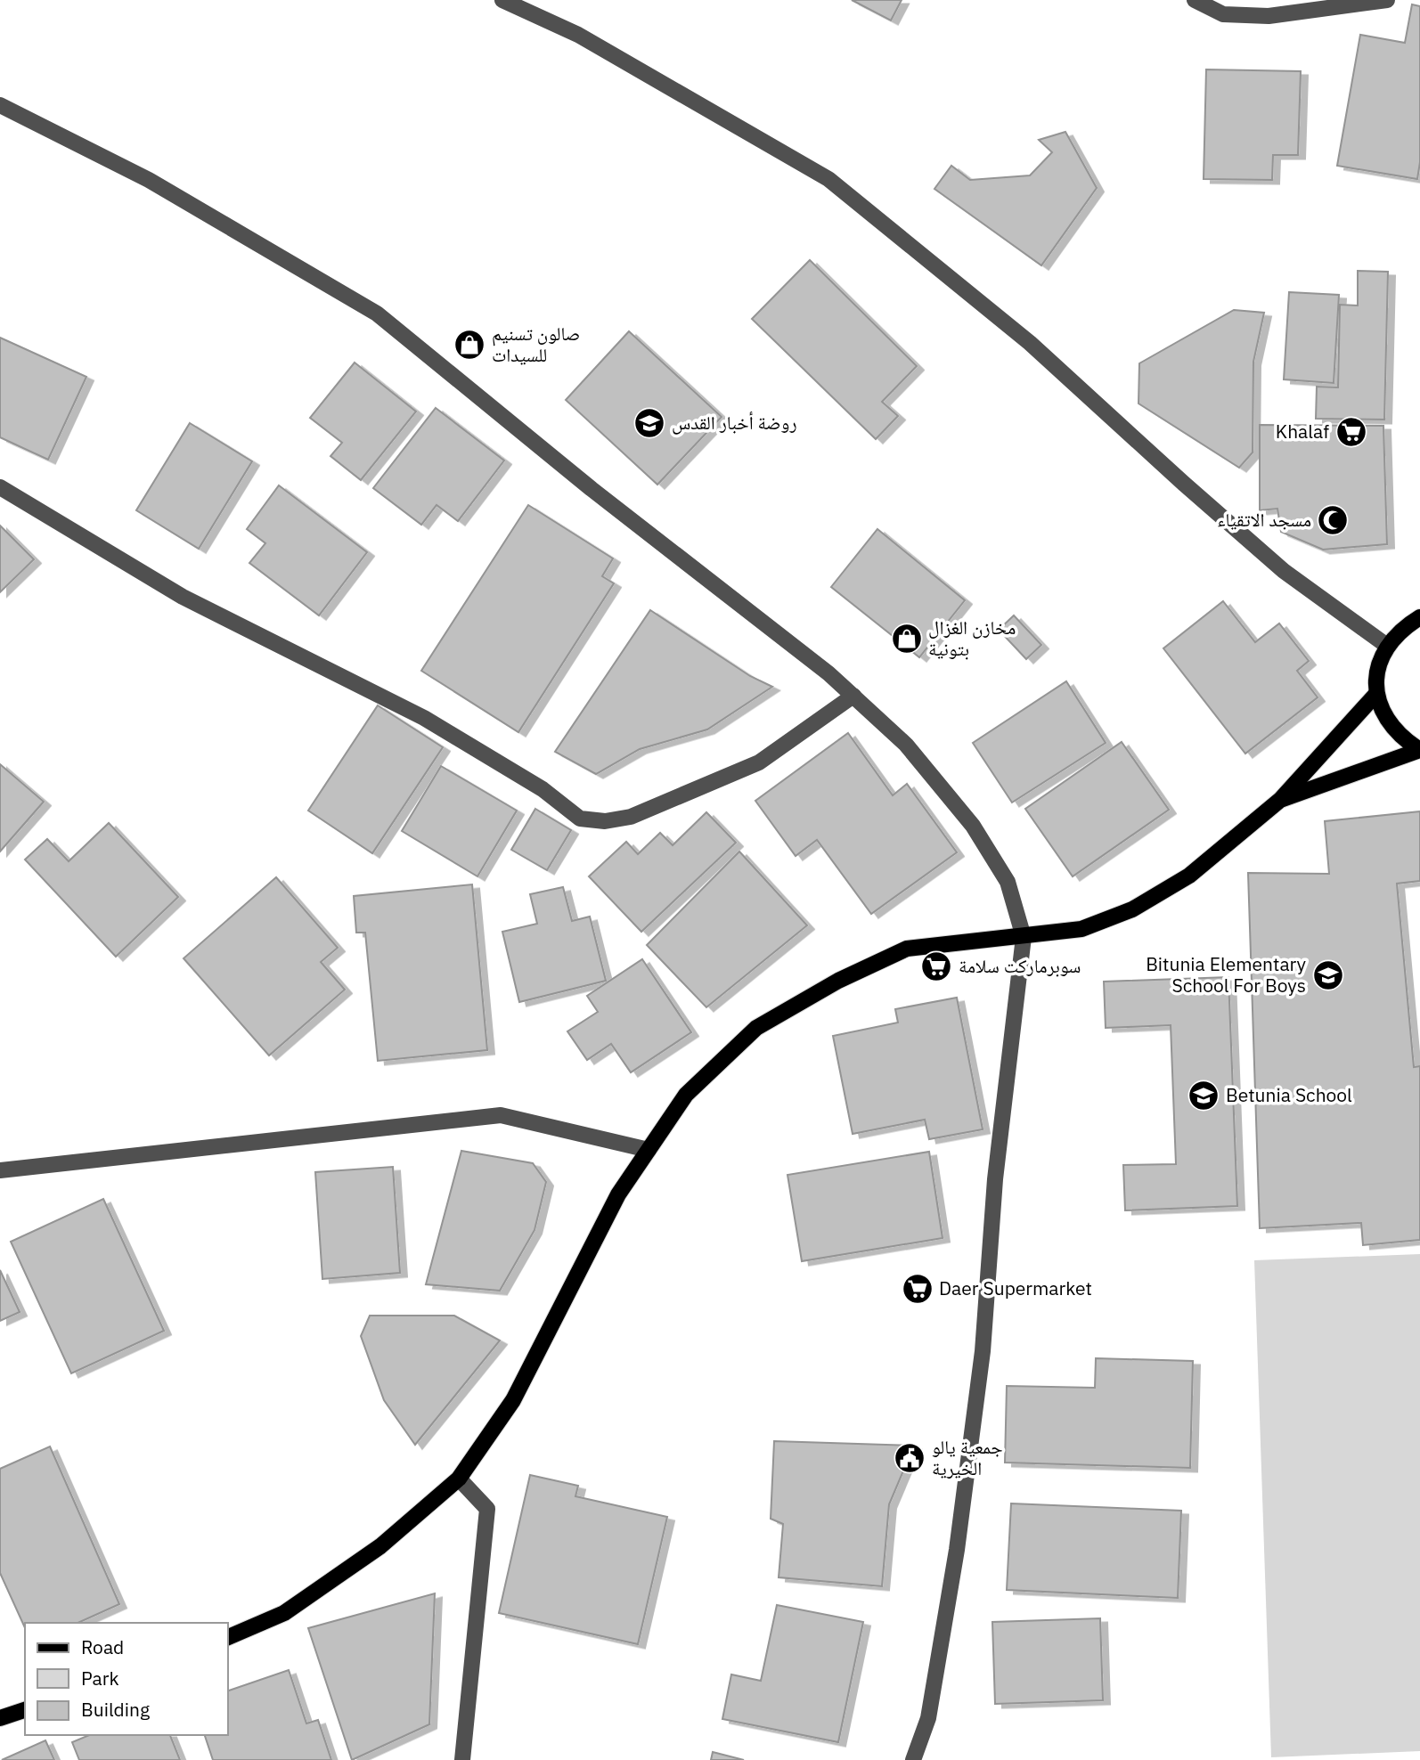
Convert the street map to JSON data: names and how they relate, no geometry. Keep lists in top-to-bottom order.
{
  "places": {
    "shop": ["صالون تسنيم للسيدات", "مخازن الغزال بتونية"],
    "school or university": ["روضة أخبار القدس", "Bitunia Elementary School For Boys", "Betunia School"],
    "supermarket": ["Khalaf", "سوبرماركت سلامة", "Daer Supermarket"],
    "mosque": ["مسجد الاتقياء"],
    "public building": ["جمعية يالو الخيرية"]
  },
  "legend": ["Road", "Park", "Building"]
}
